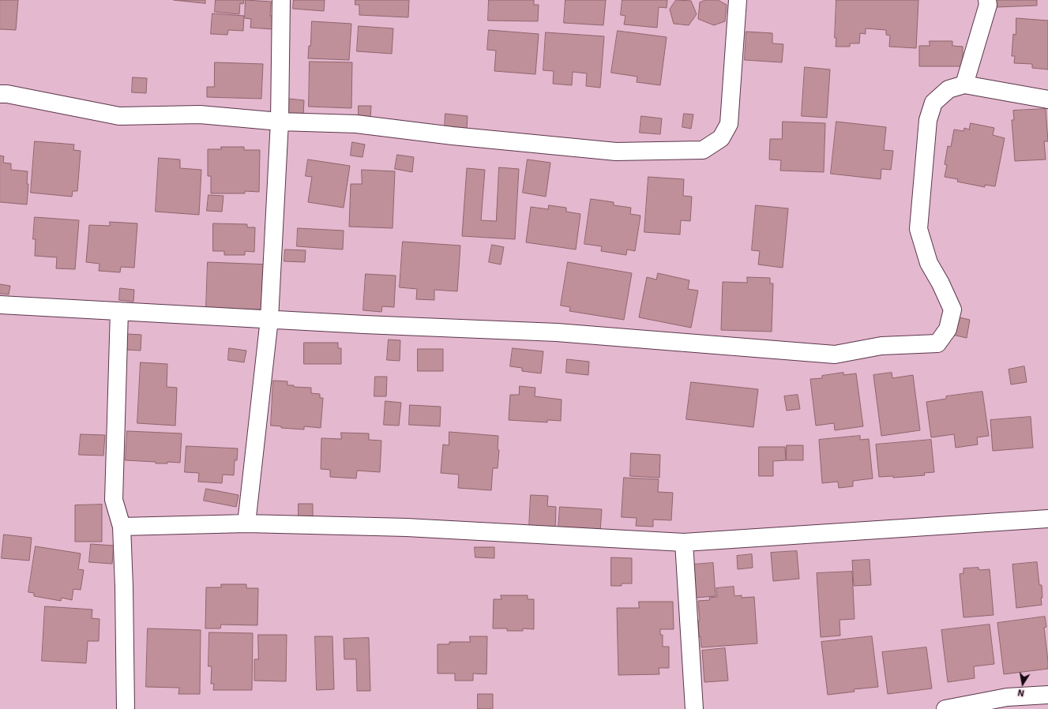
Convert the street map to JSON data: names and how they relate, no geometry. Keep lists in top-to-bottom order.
{
  "north": "bottom"
}
